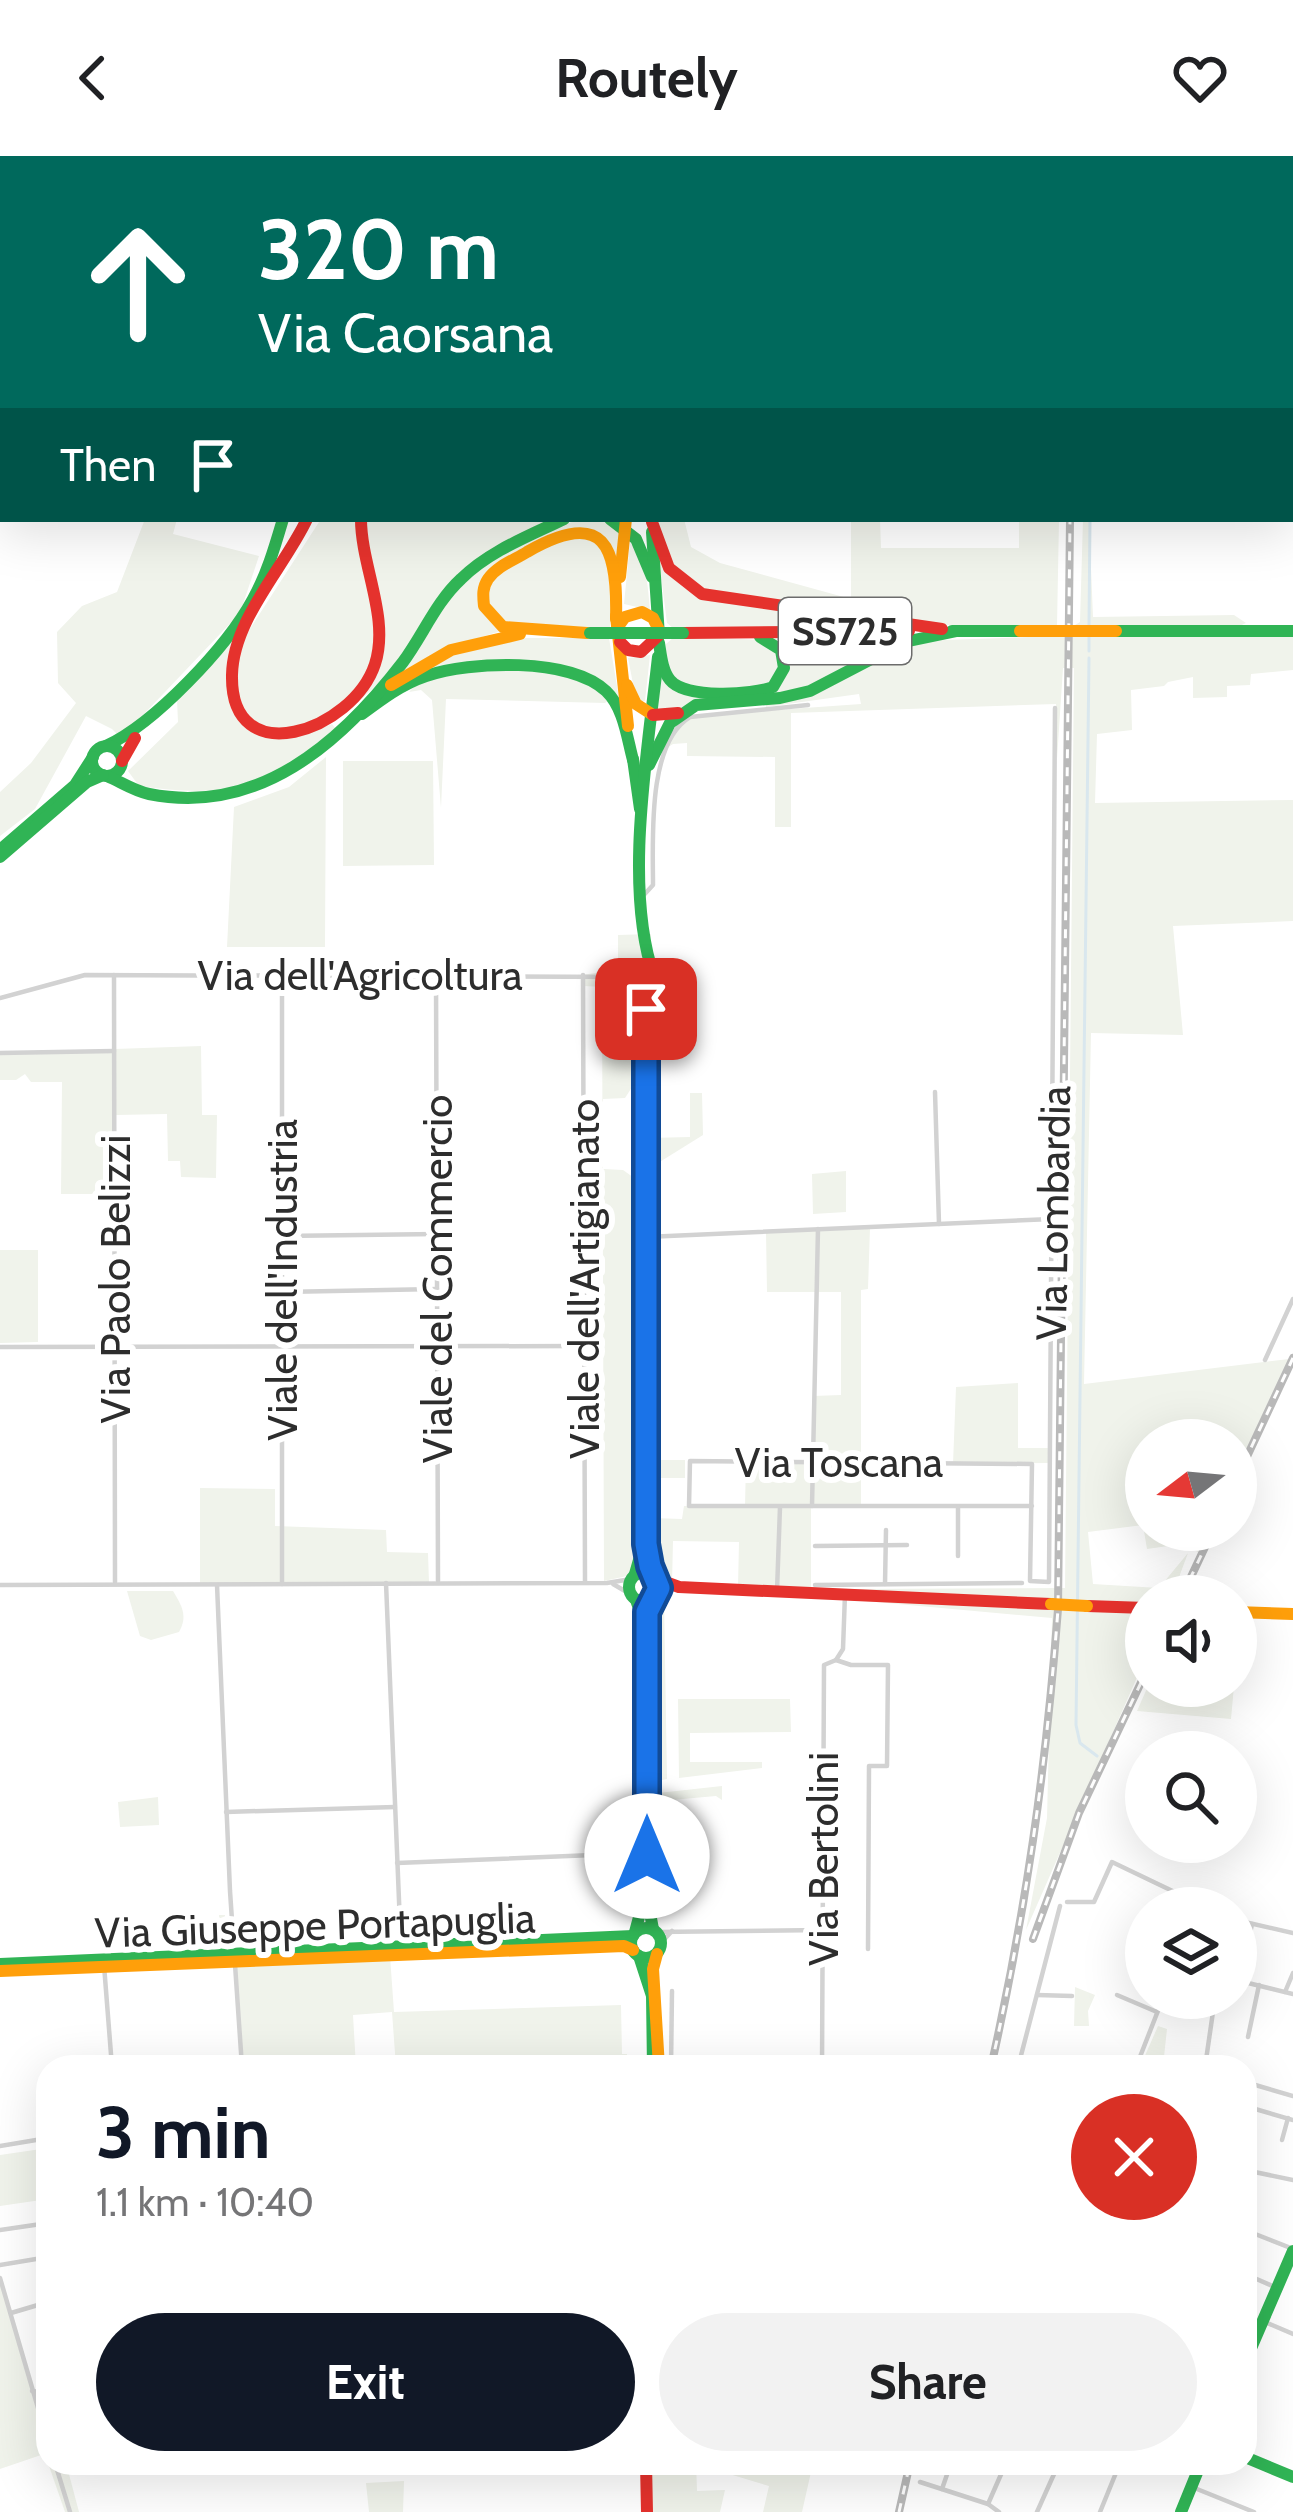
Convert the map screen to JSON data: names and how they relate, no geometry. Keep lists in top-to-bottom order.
{
  "streets": {
    "main road": ["SS725", "Via Giuseppe Portapuglia"],
    "street": [
      "Via dell'Agricoltura",
      "Via Lombardia",
      "Via Paolo Belizzi",
      "Viale del Commercio",
      "Viale dell'Artigianato",
      "Viale dell'Industria",
      "Via Toscana",
      "Via Bertolini"
    ]
  },
  "crossings": [
    ["Via dell'Agricoltura", "Via Paolo Belizzi"],
    ["Via dell'Agricoltura", "Viale del Commercio"],
    ["Via dell'Agricoltura", "Viale dell'Artigianato"],
    ["Via dell'Agricoltura", "Viale dell'Industria"],
    ["Via Lombardia", "Via Toscana"]
  ],
  "north": "left",
  "page": {
    "header": "Routely",
    "turn": ["320 m", "Via Caorsana"],
    "then": "Then",
    "heading": ["3 min", "1.1 km · 10:40"],
    "buttons": ["Exit", "Share"]
  }
}
